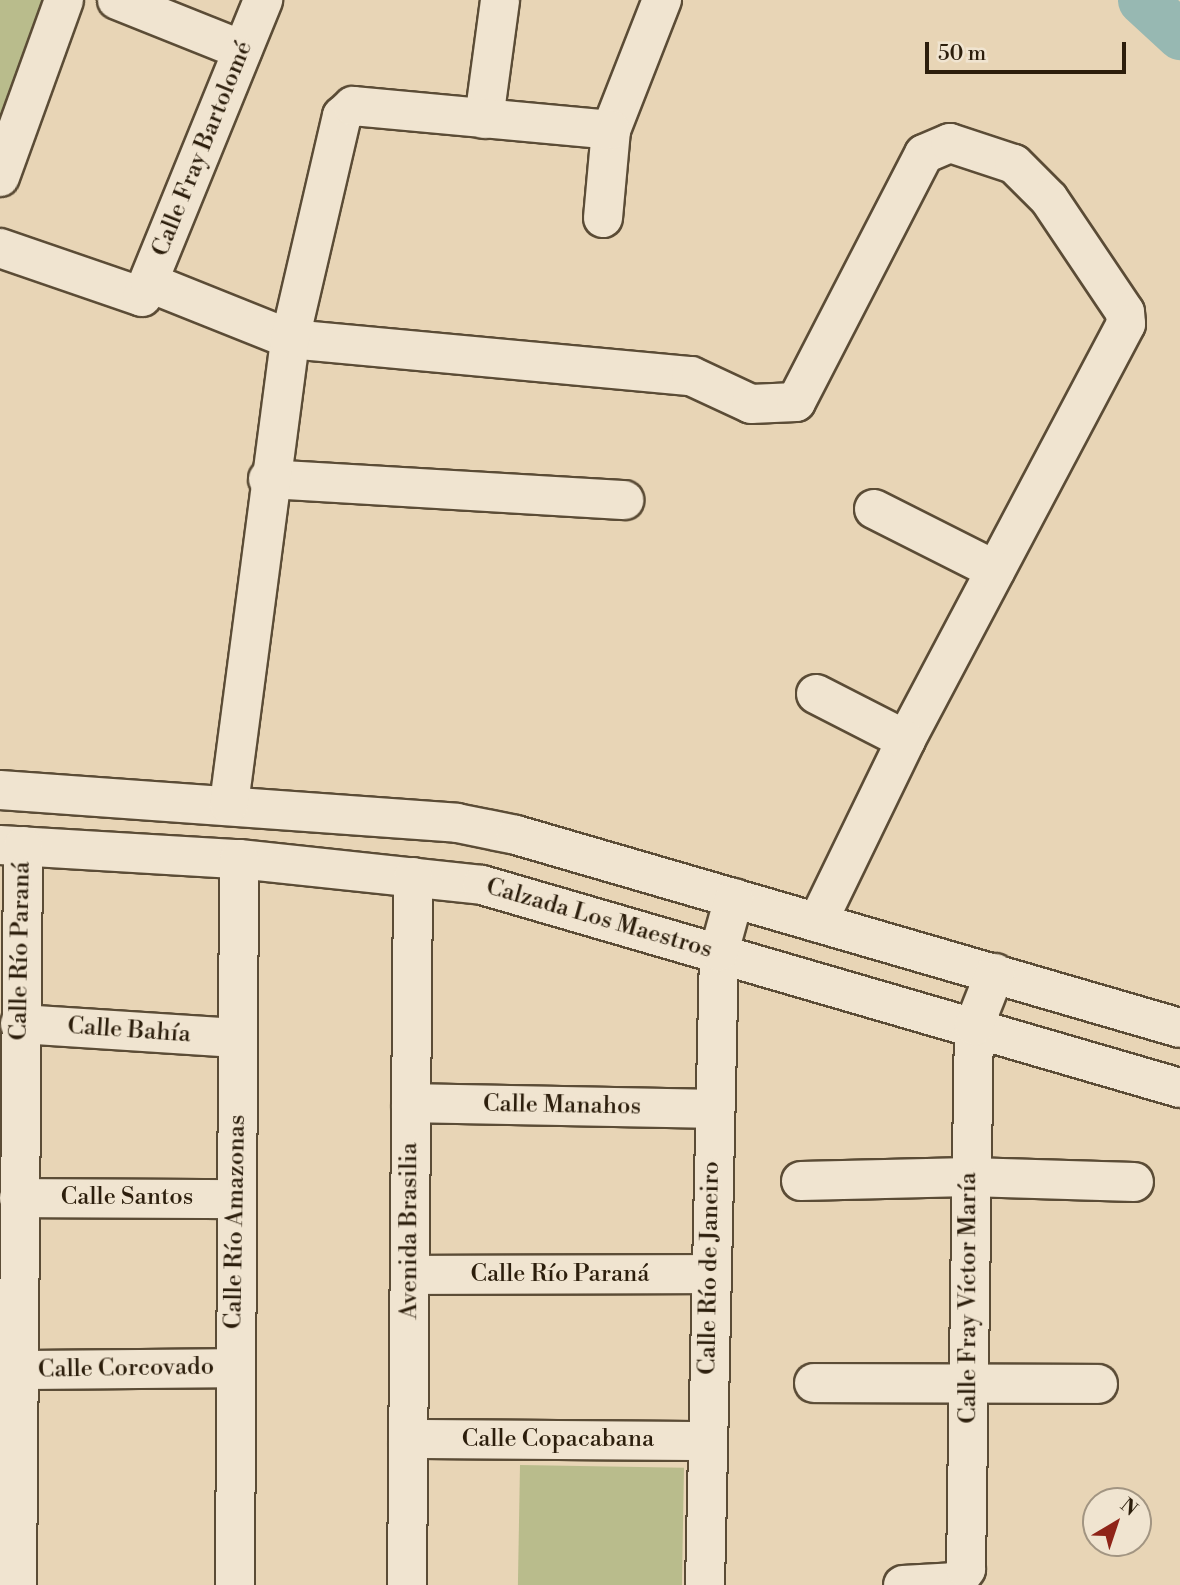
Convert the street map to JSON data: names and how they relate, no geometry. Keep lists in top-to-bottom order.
{
  "streets": {
    "street": [
      "Calle Fray Bartolomé",
      "Calzada Los Maestros",
      "Calle Río Paraná",
      "Calle Bahía",
      "Calle Manahos",
      "Calle Santos",
      "Calle Río Amazonas",
      "Avenida Brasilia",
      "Calle Río de Janeiro",
      "Calle Fray Víctor María",
      "Calle Corcovado",
      "Calle Copacabana"
    ]
  },
  "crossings": [
    ["Calzada Los Maestros", "Calle Río Paraná"],
    ["Calzada Los Maestros", "Calle Río Amazonas"],
    ["Calzada Los Maestros", "Avenida Brasilia"],
    ["Calzada Los Maestros", "Calle Río de Janeiro"],
    ["Calzada Los Maestros", "Calle Fray Víctor María"],
    ["Calle Río Paraná", "Calle Bahía"],
    ["Calle Río Paraná", "Calle Santos"],
    ["Calle Río Paraná", "Avenida Brasilia"],
    ["Calle Río Paraná", "Calle Río de Janeiro"],
    ["Calle Río Paraná", "Calle Corcovado"],
    ["Calle Bahía", "Calle Río Amazonas"],
    ["Calle Manahos", "Avenida Brasilia"],
    ["Calle Manahos", "Calle Río de Janeiro"],
    ["Calle Santos", "Calle Río Amazonas"],
    ["Calle Río Amazonas", "Calle Corcovado"],
    ["Avenida Brasilia", "Calle Copacabana"],
    ["Calle Río de Janeiro", "Calle Copacabana"]
  ],
  "scale_bar": "50 m",
  "north": "top right"
}
